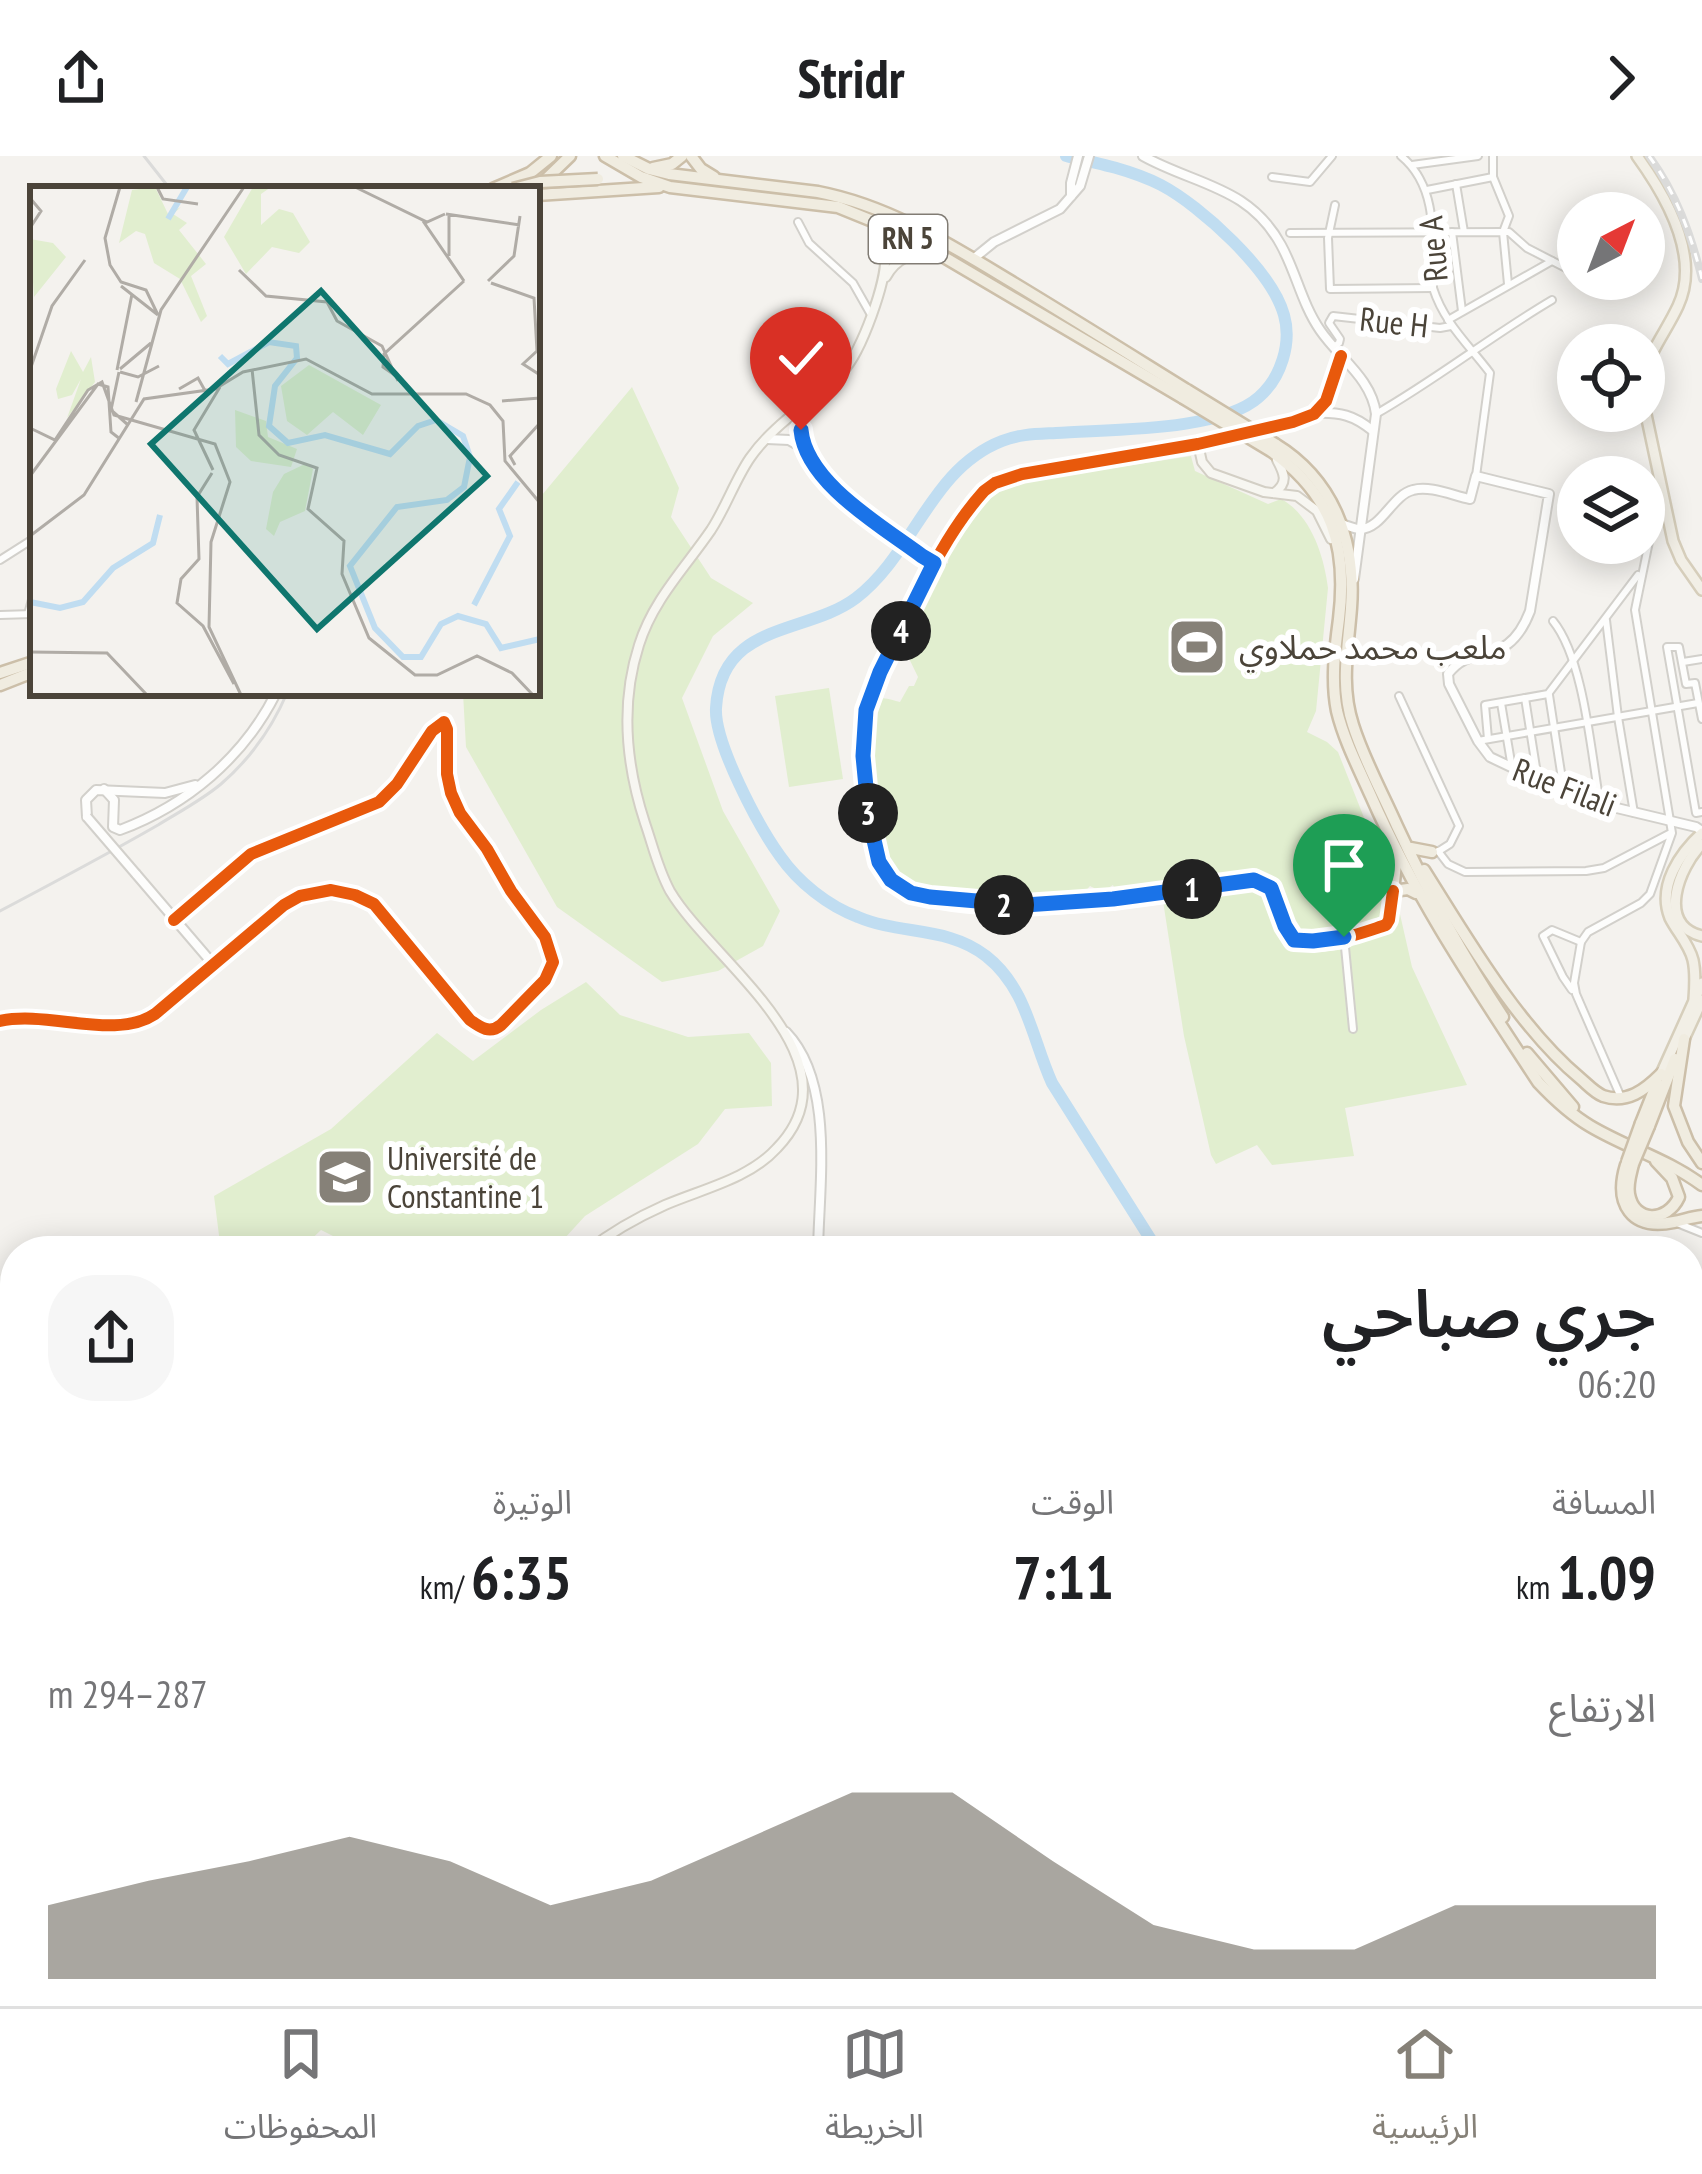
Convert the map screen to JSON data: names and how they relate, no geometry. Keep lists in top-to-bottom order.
{
  "streets": {
    "highway": ["RN 5"],
    "street": ["Rue A", "Rue H", "Rue Filali"]
  },
  "crossings": [
    ["Rue A", "Rue H"],
    ["Rue A", "Rue Filali"]
  ],
  "places": {
    "sports": ["ملعب محمد حملاوي"],
    "school or university": ["Université de Constantine 1"]
  },
  "north": "top right",
  "page": {
    "header": "Stridr",
    "pins": [
      "4",
      "3",
      "1",
      "2"
    ],
    "heading": ["جري صباحي", "06:20"],
    "stats": [
      ["المسافة", "1.09 km"],
      ["الوقت", "7:11"],
      ["الوتيرة", "6:35 /km"]
    ],
    "chart": ["الارتفاع", "287–294 m"],
    "tabs": ["الرئيسية", "الخريطة", "المحفوظات"]
  }
}
